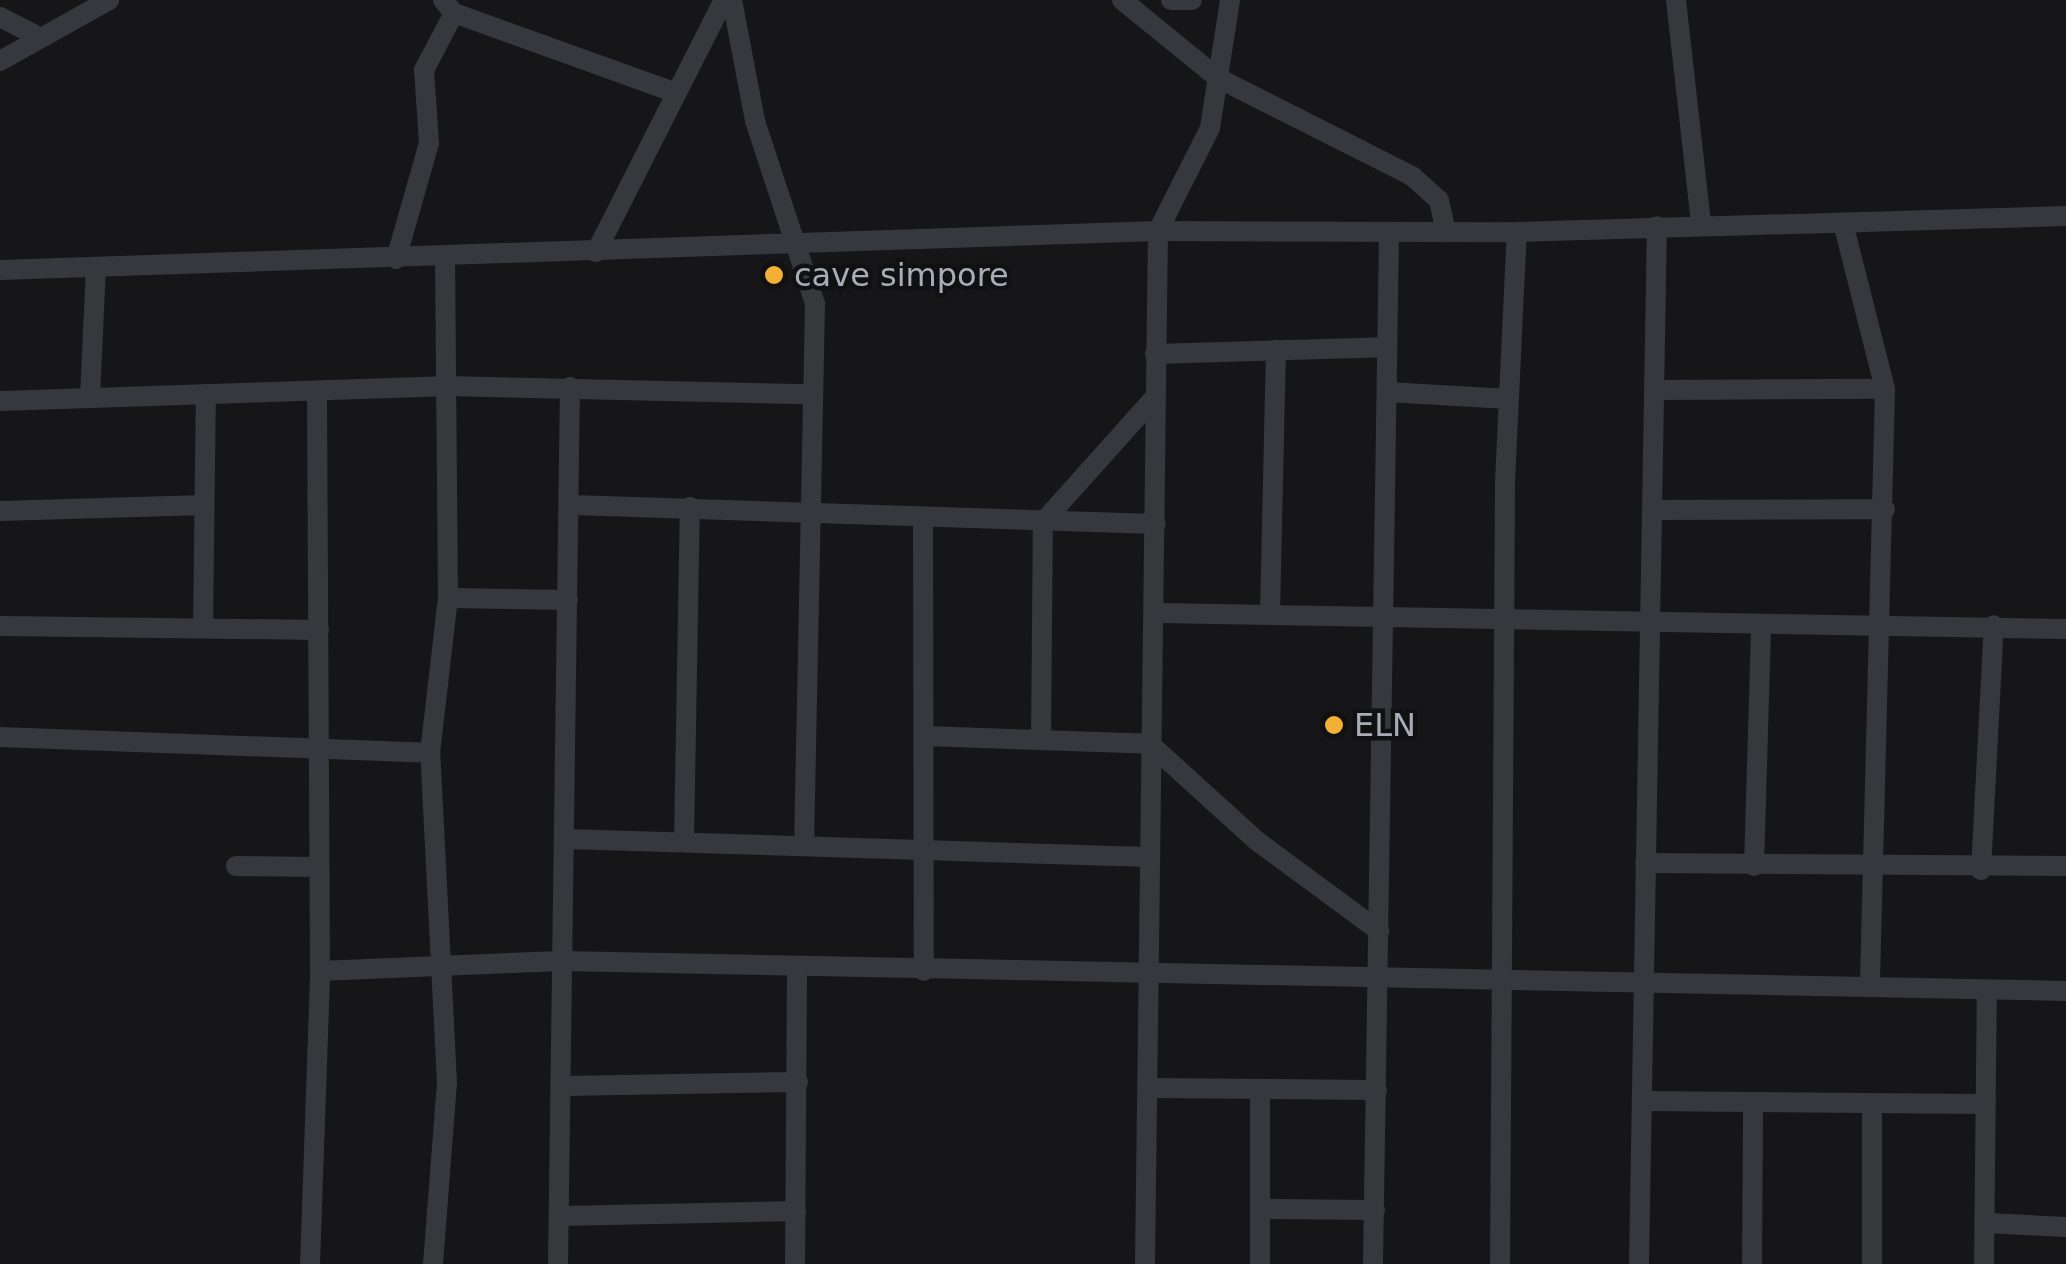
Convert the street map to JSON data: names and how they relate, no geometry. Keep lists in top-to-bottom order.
{
  "places": ["cave simpore", "ELN"]
}
